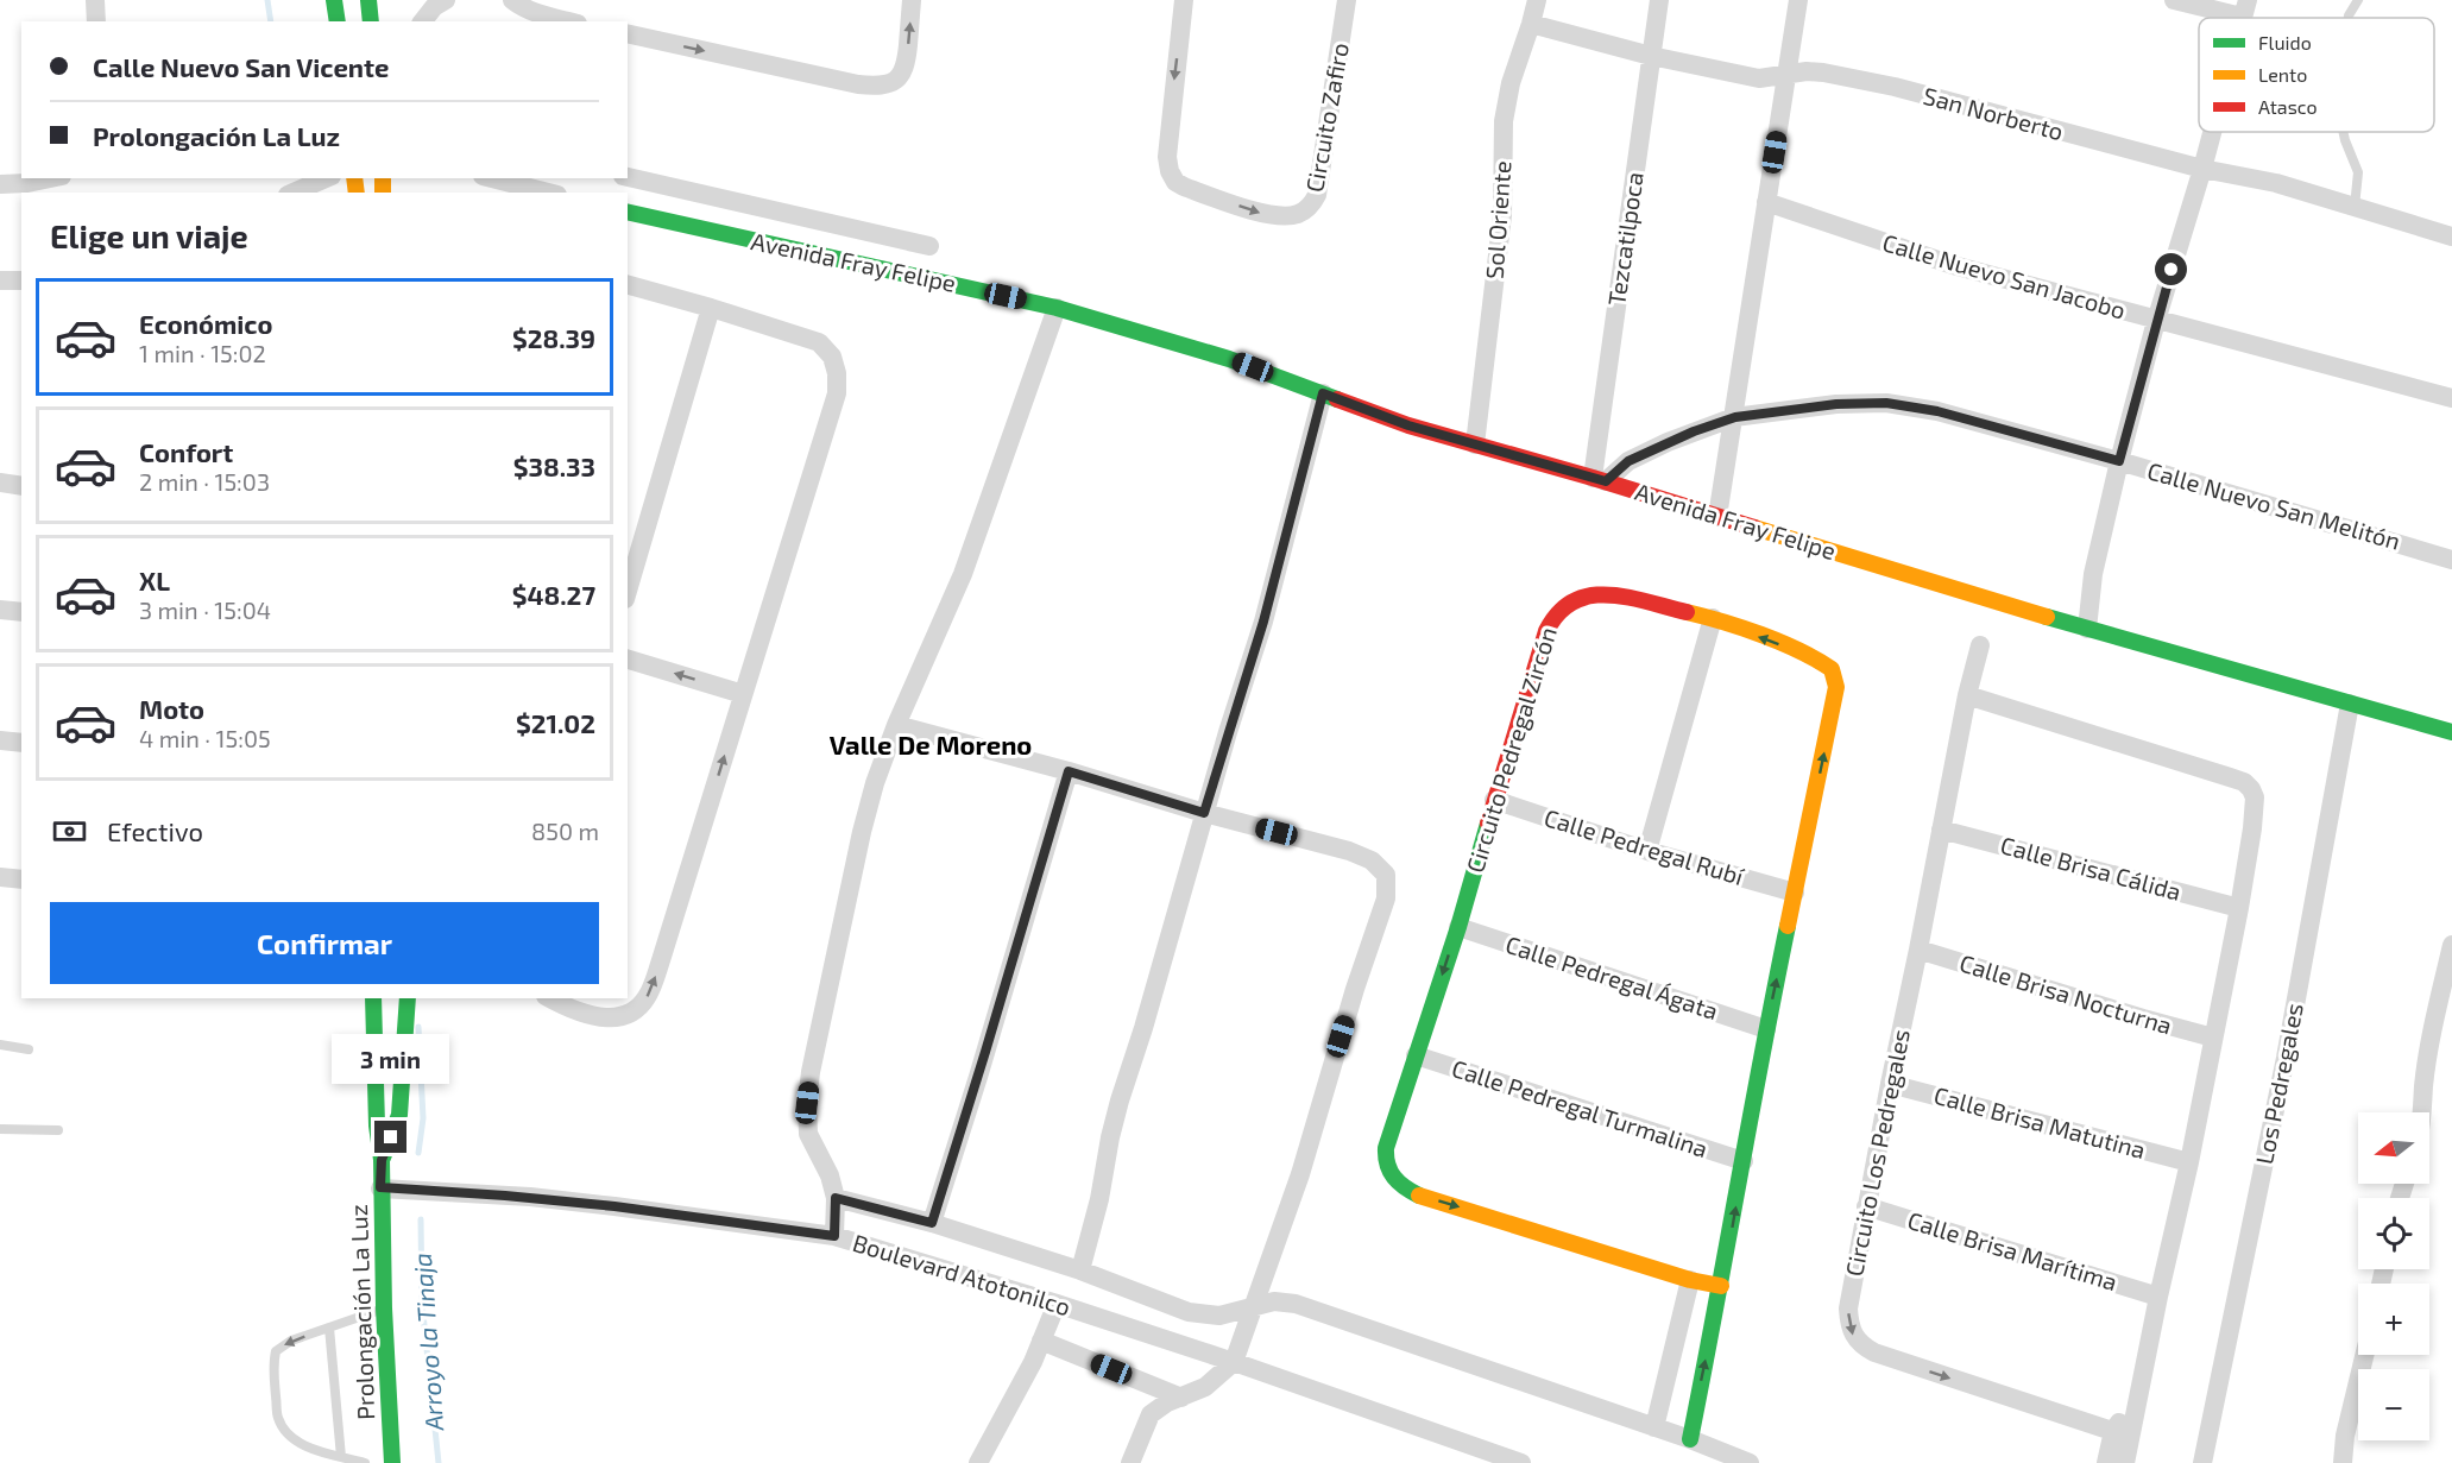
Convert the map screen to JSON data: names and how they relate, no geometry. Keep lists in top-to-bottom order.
{
  "streets": {
    "street": [
      "San Norberto",
      "Circuito Zafiro",
      "Sol Oriente",
      "Tezcatilpoca",
      "Avenida Fray Felipe",
      "Calle Nuevo San Jacobo",
      "Calle Nuevo San Melitón",
      "Circuito Pedregal Zircón",
      "Calle Pedregal Rubí",
      "Calle Brisa Cálida",
      "Calle Pedregal Ágata",
      "Calle Brisa Nocturna",
      "Los Pedregales",
      "Calle Pedregal Turmalina",
      "Calle Brisa Matutina",
      "Circuito Los Pedregales",
      "Calle Brisa Marítima",
      "Boulevard Atotonilco",
      "Prolongación La Luz"
    ]
  },
  "crossings": [
    ["San Norberto", "Sol Oriente"],
    ["San Norberto", "Tezcatilpoca"],
    ["Sol Oriente", "Avenida Fray Felipe"],
    ["Tezcatilpoca", "Avenida Fray Felipe"],
    ["Tezcatilpoca", "Calle Nuevo San Melitón"],
    ["Avenida Fray Felipe", "Calle Nuevo San Melitón"],
    ["Avenida Fray Felipe", "Los Pedregales"],
    ["Circuito Pedregal Zircón", "Calle Pedregal Rubí"],
    ["Circuito Pedregal Zircón", "Calle Pedregal Ágata"],
    ["Circuito Pedregal Zircón", "Calle Pedregal Turmalina"],
    ["Calle Brisa Cálida", "Circuito Los Pedregales"],
    ["Calle Brisa Nocturna", "Circuito Los Pedregales"],
    ["Calle Brisa Matutina", "Circuito Los Pedregales"],
    ["Circuito Los Pedregales", "Calle Brisa Marítima"],
    ["Boulevard Atotonilco", "Prolongación La Luz"]
  ],
  "districts": ["Valle De Moreno"],
  "water": ["Arroyo la Tinaja"],
  "legend": ["Fluido", "Lento", "Atasco"],
  "north": "left",
  "page": {
    "banner": ["Calle Nuevo San Vicente", "Prolongación La Luz"],
    "heading": "Elige un viaje",
    "list": [
      {
        "name": "Económico",
        "note": "1 min · 15:02",
        "value": "$28.39"
      },
      {
        "name": "Confort",
        "note": "2 min · 15:03",
        "value": "$38.33"
      },
      {
        "name": "XL",
        "note": "3 min · 15:04",
        "value": "$48.27"
      },
      {
        "name": "Moto",
        "note": "4 min · 15:05",
        "value": "$21.02"
      }
    ],
    "pay": ["Efectivo", "850 m"],
    "buttons": "Confirmar",
    "bubble": "3 min",
    "map_buttons": ["+", "−"]
  }
}
